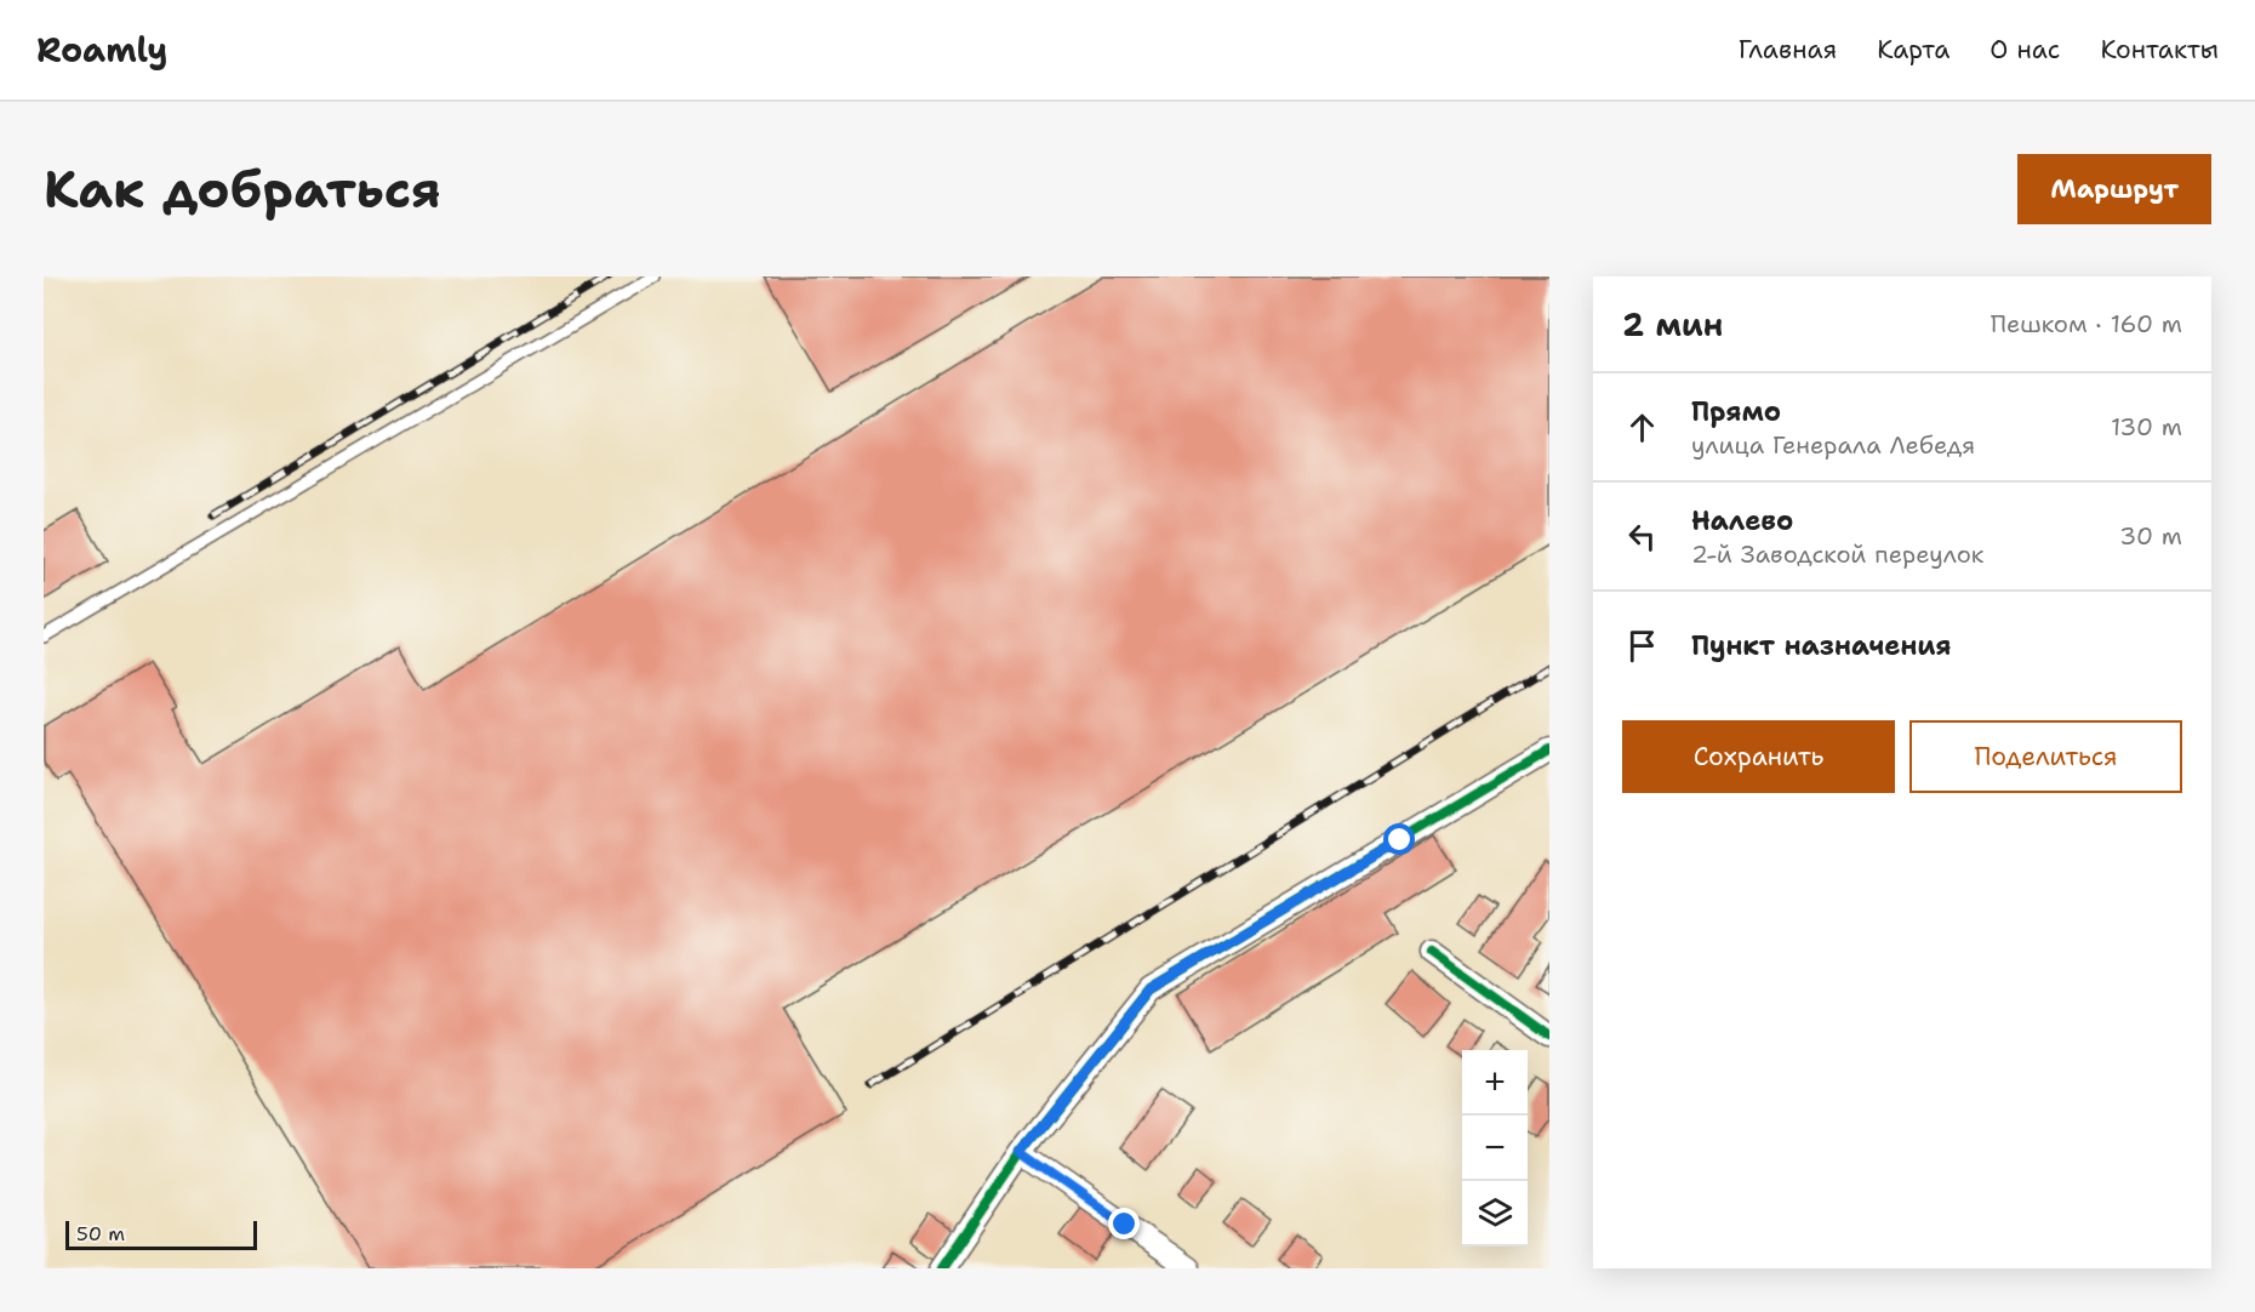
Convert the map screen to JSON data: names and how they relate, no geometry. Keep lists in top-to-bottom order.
{
  "scale_bar": "50 m",
  "page": {
    "header": "Roamly",
    "nav": [
      "Главная",
      "Карта",
      "О нас",
      "Контакты"
    ],
    "buttons": [
      "Маршрут",
      ["Сохранить", "Поделиться"]
    ],
    "title": "Как добраться",
    "heading": ["2 мин", "Пешком · 160 m"],
    "list": [
      ["Прямо", "улица Генерала Лебедя", "130 m"],
      ["Налево", "2-й Заводской переулок", "30 m"],
      "Пункт назначения"
    ],
    "map_buttons": ["+", "−"],
    "scale": "50 m"
  }
}
